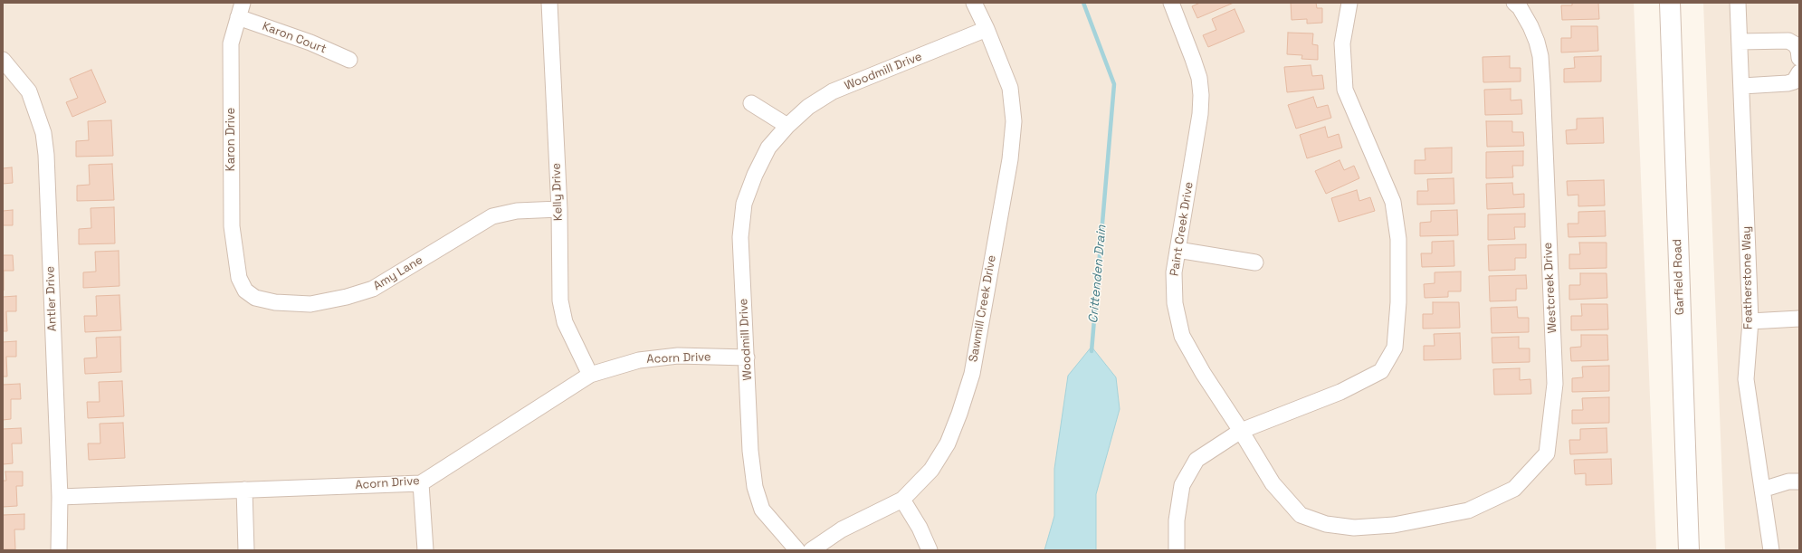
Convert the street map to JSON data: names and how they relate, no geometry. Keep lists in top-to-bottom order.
{
  "streets": {
    "street": [
      "Karon Court",
      "Woodmill Drive",
      "Karon Drive",
      "Kelly Drive",
      "Paint Creek Drive",
      "Amy Lane",
      "Garfield Road",
      "Featherstone Way",
      "Westcreek Drive",
      "Antler Drive",
      "Sawmill Creek Drive",
      "Acorn Drive"
    ]
  },
  "crossings": [
    ["Karon Court", "Karon Drive"],
    ["Woodmill Drive", "Sawmill Creek Drive"],
    ["Woodmill Drive", "Acorn Drive"],
    ["Karon Drive", "Amy Lane"],
    ["Kelly Drive", "Amy Lane"],
    ["Kelly Drive", "Acorn Drive"],
    ["Paint Creek Drive", "Westcreek Drive"],
    ["Antler Drive", "Acorn Drive"]
  ],
  "water": ["Crittenden Drain"]
}
